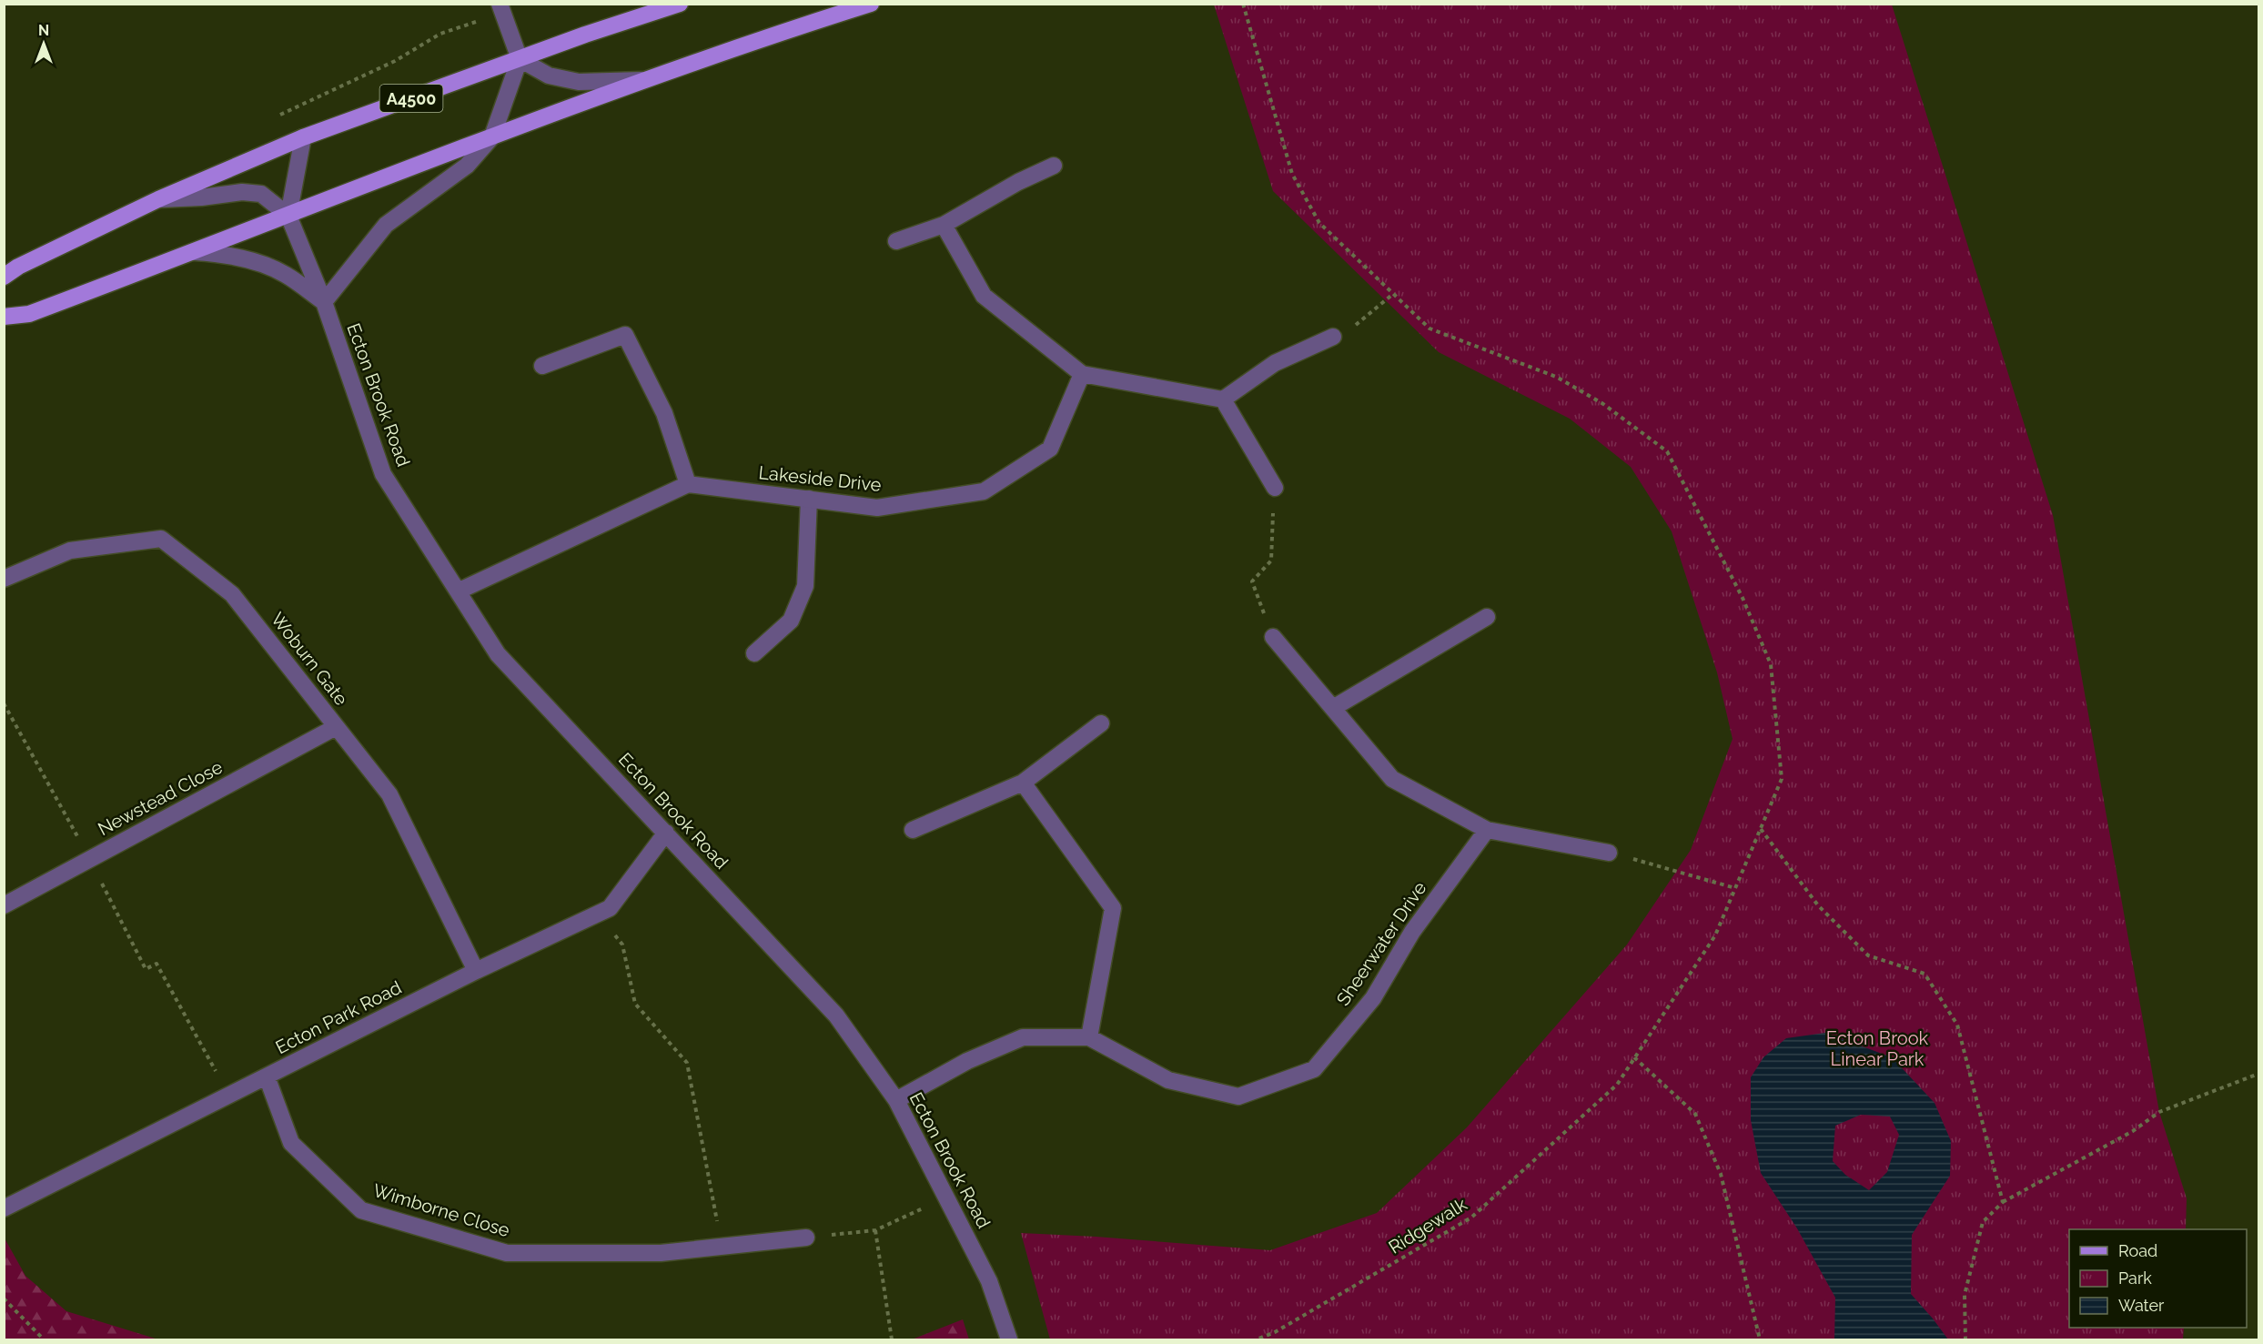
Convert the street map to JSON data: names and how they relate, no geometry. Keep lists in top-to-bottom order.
{
  "streets": {
    "main road": ["A4500"],
    "street": [
      "Ecton Brook Road",
      "Lakeside Drive",
      "Woburn Gate",
      "Newstead Close",
      "Sheerwater Drive",
      "Ecton Park Road",
      "Wimborne Close"
    ],
    "path": ["Ridgewalk"]
  },
  "crossings": [
    ["A4500", "Ecton Brook Road"],
    ["Ecton Brook Road", "Sheerwater Drive"],
    ["Ecton Brook Road", "Ecton Park Road"],
    ["Woburn Gate", "Newstead Close"],
    ["Woburn Gate", "Ecton Park Road"],
    ["Ecton Park Road", "Wimborne Close"]
  ],
  "parks": ["Ecton Brook Linear Park"],
  "legend": ["Road", "Park", "Water"],
  "north": "top"
}
